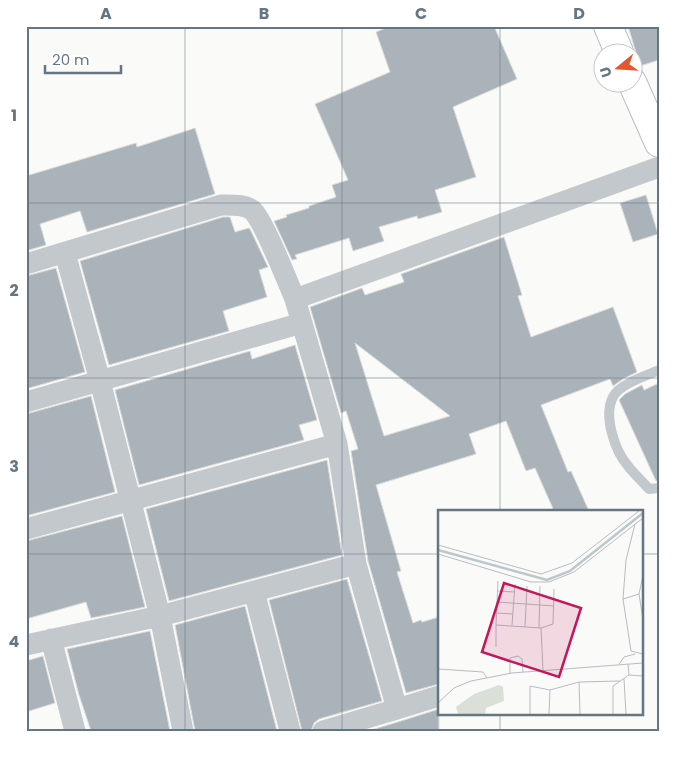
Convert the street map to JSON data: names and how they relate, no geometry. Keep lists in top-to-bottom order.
{
  "scale_bar": "20 m",
  "north": "left",
  "grid": {
    "columns": [
      "A",
      "B",
      "C",
      "D"
    ],
    "rows": [
      "1",
      "2",
      "3",
      "4"
    ]
  }
}
